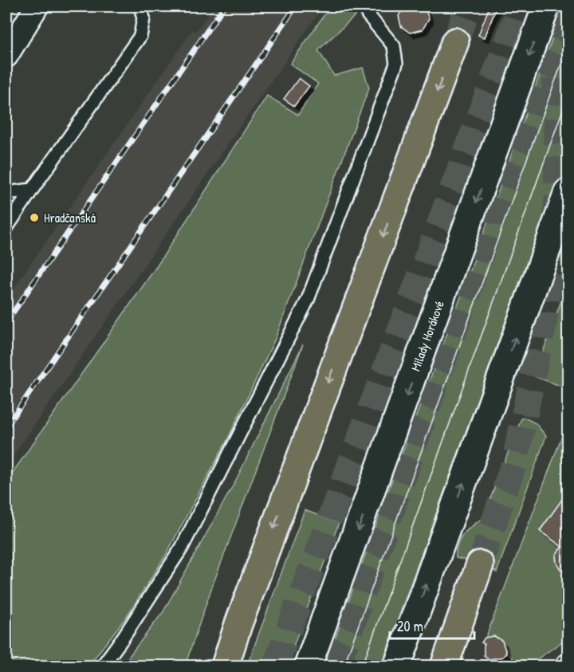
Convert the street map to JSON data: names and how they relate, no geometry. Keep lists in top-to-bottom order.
{
  "streets": {
    "main road": ["Milady Horákové"]
  },
  "places": ["Hradčanská"],
  "scale_bar": "20 m"
}
